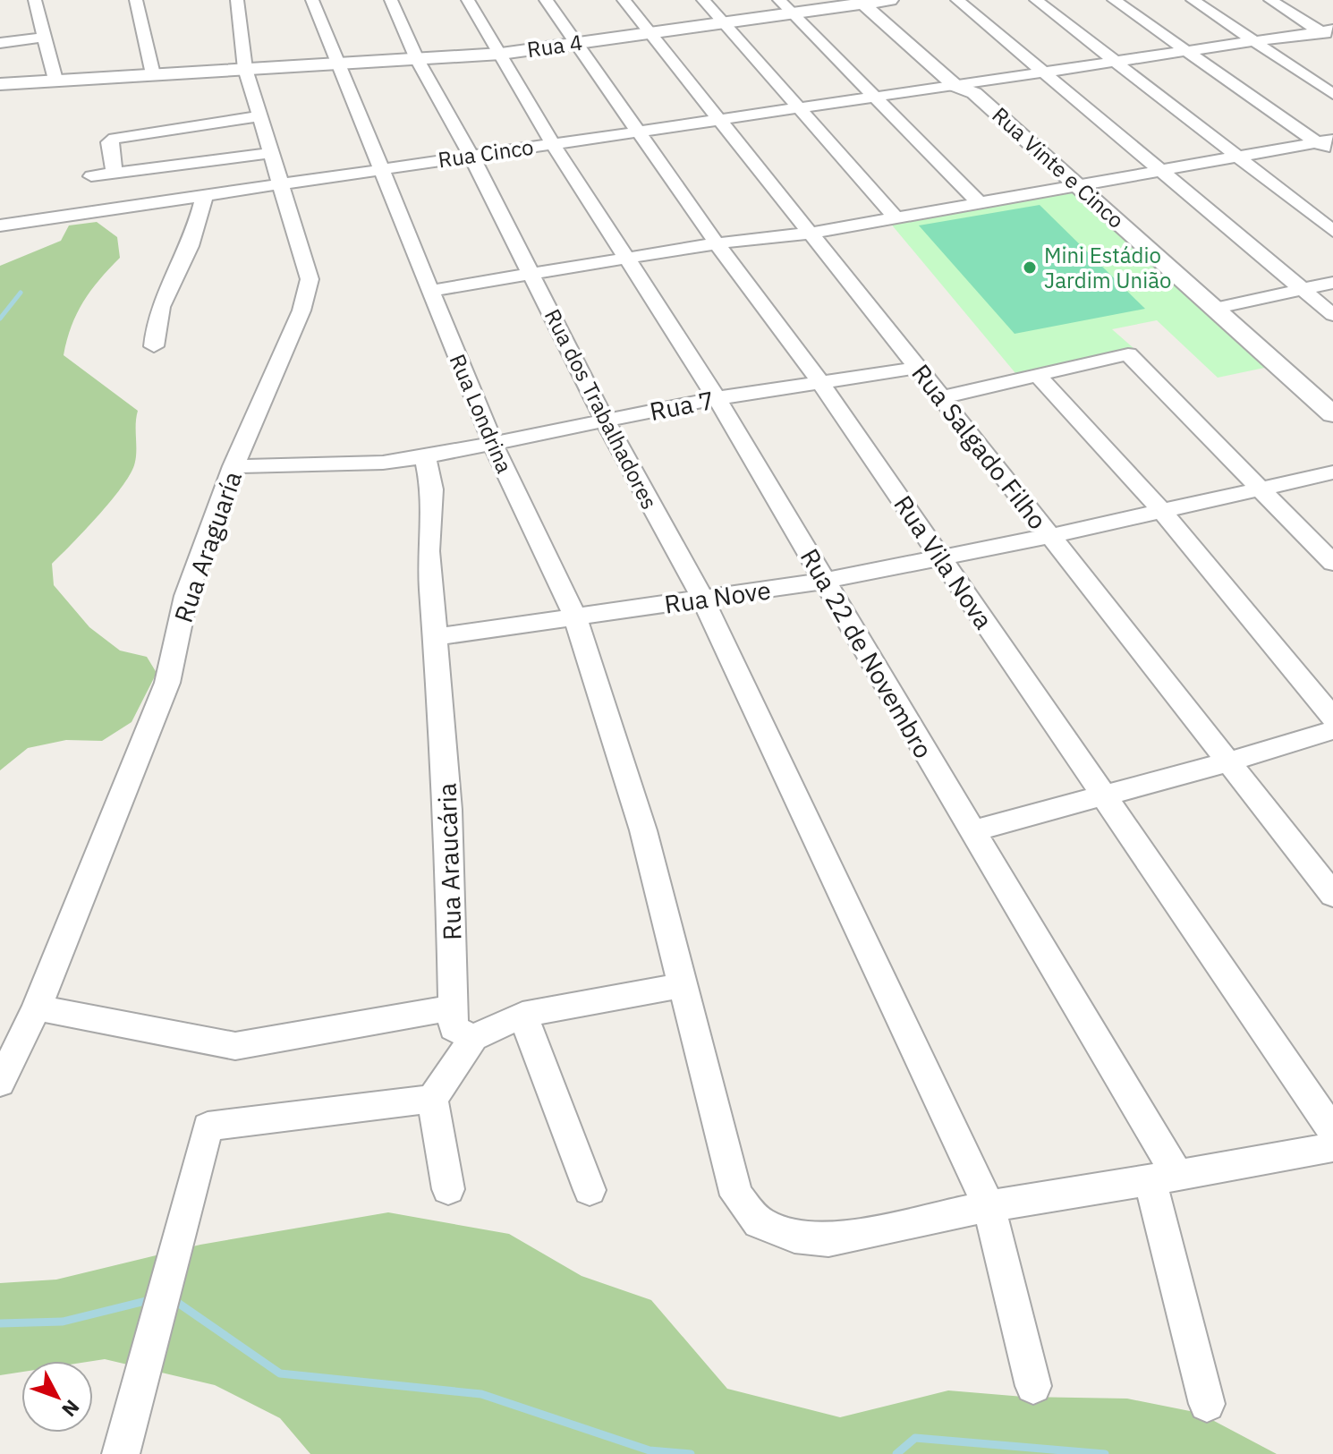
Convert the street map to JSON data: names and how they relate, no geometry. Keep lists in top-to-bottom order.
{
  "streets": {
    "street": [
      "Rua 4",
      "Rua Cinco",
      "Rua Vinte e Cinco",
      "Rua 7",
      "Rua dos Trabalhadores",
      "Rua Londrina",
      "Rua Salgado Filho",
      "Rua Araguaría",
      "Rua Vila Nova",
      "Rua Nove",
      "Rua 22 de Novembro",
      "Rua Araucária"
    ]
  },
  "crossings": [
    ["Rua 4", "Rua Vinte e Cinco"],
    ["Rua 4", "Rua dos Trabalhadores"],
    ["Rua 4", "Rua Londrina"],
    ["Rua 4", "Rua Salgado Filho"],
    ["Rua 4", "Rua Araguaría"],
    ["Rua 4", "Rua Vila Nova"],
    ["Rua 4", "Rua 22 de Novembro"],
    ["Rua Cinco", "Rua Vinte e Cinco"],
    ["Rua Cinco", "Rua dos Trabalhadores"],
    ["Rua Cinco", "Rua Londrina"],
    ["Rua Cinco", "Rua Salgado Filho"],
    ["Rua Cinco", "Rua Araguaría"],
    ["Rua Cinco", "Rua Vila Nova"],
    ["Rua Cinco", "Rua 22 de Novembro"],
    ["Rua 7", "Rua dos Trabalhadores"],
    ["Rua 7", "Rua Londrina"],
    ["Rua 7", "Rua Salgado Filho"],
    ["Rua 7", "Rua Araguaría"],
    ["Rua 7", "Rua Vila Nova"],
    ["Rua 7", "Rua 22 de Novembro"],
    ["Rua 7", "Rua Araucária"],
    ["Rua dos Trabalhadores", "Rua Londrina"],
    ["Rua dos Trabalhadores", "Rua Nove"],
    ["Rua Londrina", "Rua Nove"],
    ["Rua Londrina", "Rua 22 de Novembro"],
    ["Rua Salgado Filho", "Rua Nove"],
    ["Rua Vila Nova", "Rua Nove"],
    ["Rua Nove", "Rua 22 de Novembro"],
    ["Rua Nove", "Rua Araucária"]
  ],
  "places": ["Mini Estádio Jardim União"],
  "north": "bottom right"
}
